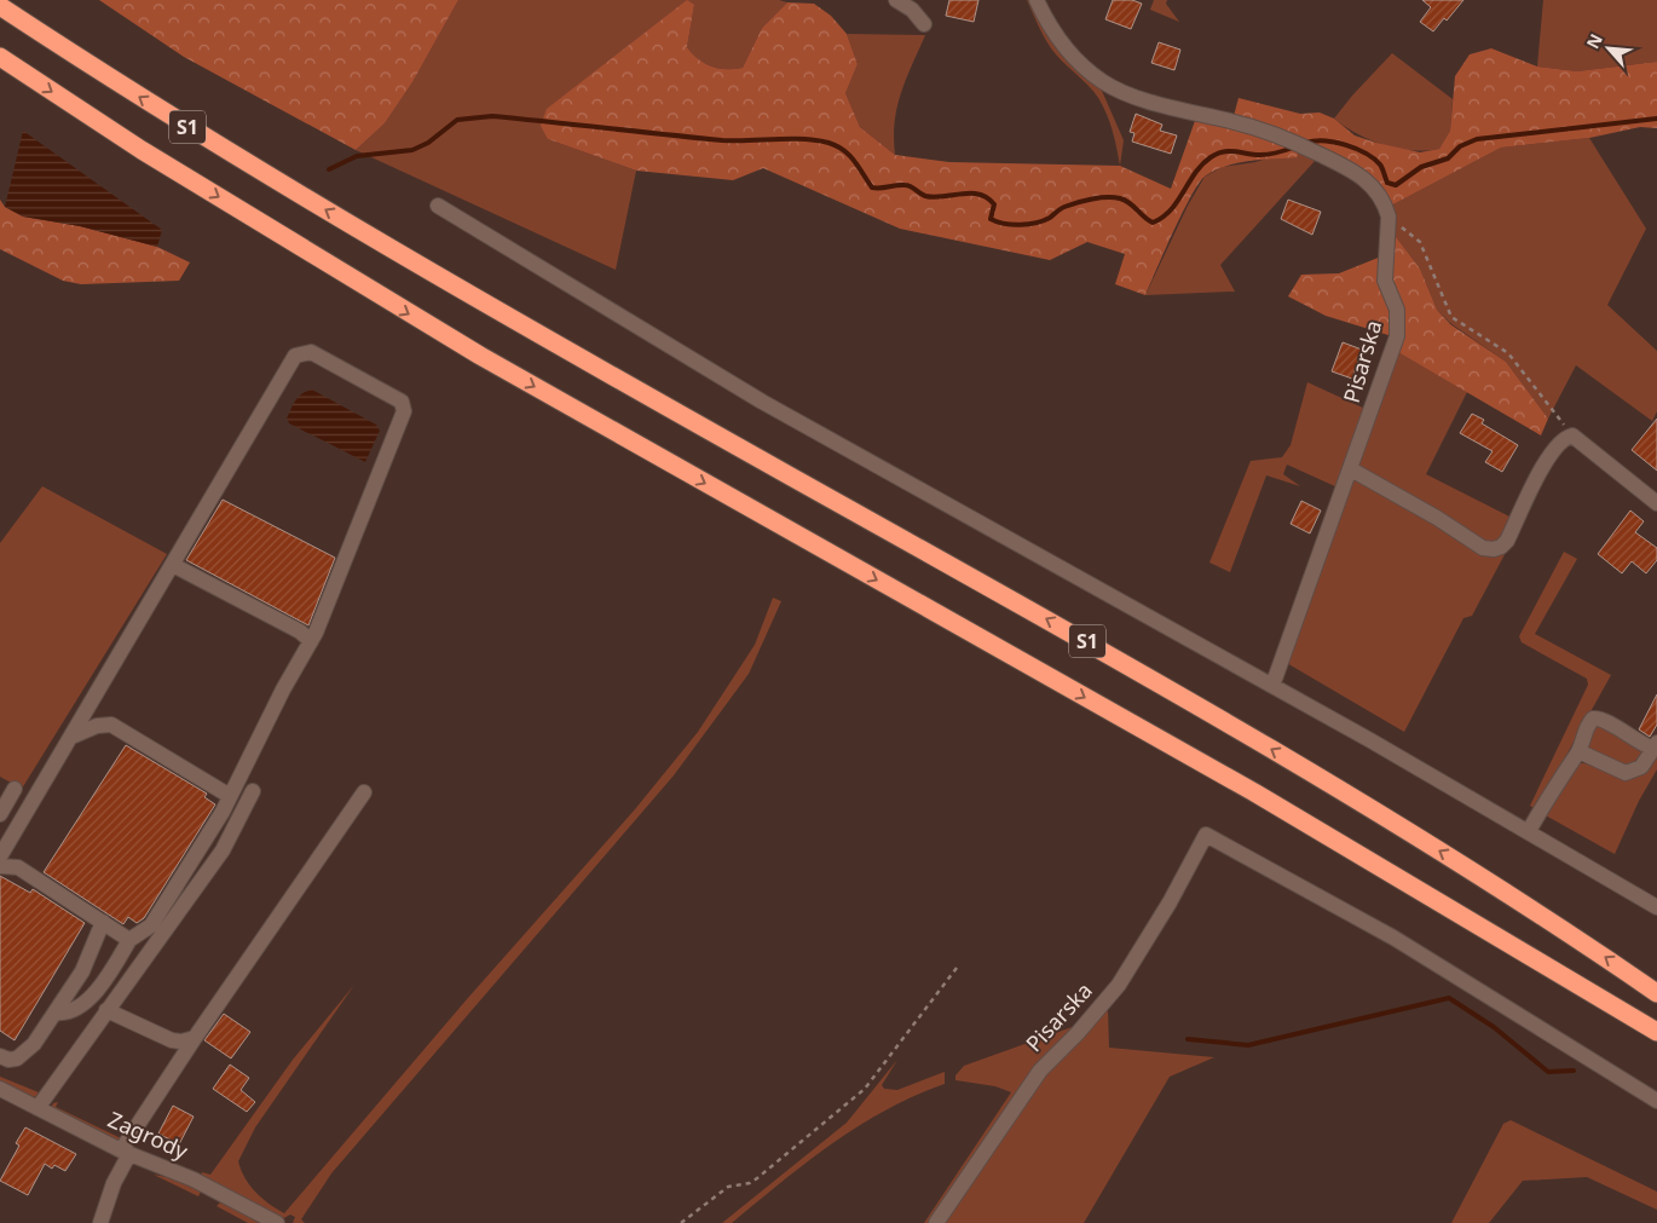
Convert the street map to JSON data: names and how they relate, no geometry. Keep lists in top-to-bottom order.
{
  "streets": {
    "highway": ["S1"],
    "street": ["Pisarska", "Zagrody"]
  },
  "north": "top left"
}
